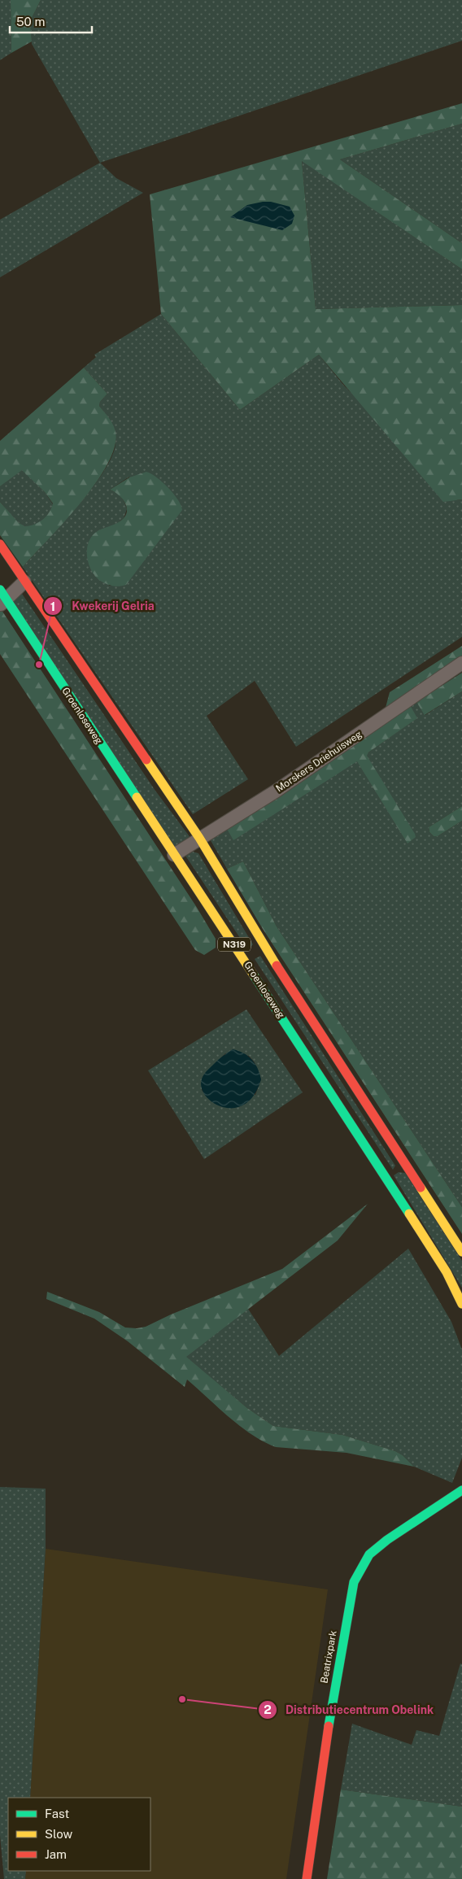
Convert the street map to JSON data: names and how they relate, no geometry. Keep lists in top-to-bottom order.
{
  "streets": {
    "street": [
      "Groenloseweg",
      "Morskers Driehuisweg",
      "N319",
      "Beatrixpark"
    ]
  },
  "crossings": [
    ["Groenloseweg", "Morskers Driehuisweg"]
  ],
  "places": ["Kwekerij Gelria", "Distributiecentrum Obelink"],
  "legend": ["Fast", "Slow", "Jam"],
  "scale_bar": "50 m"
}
